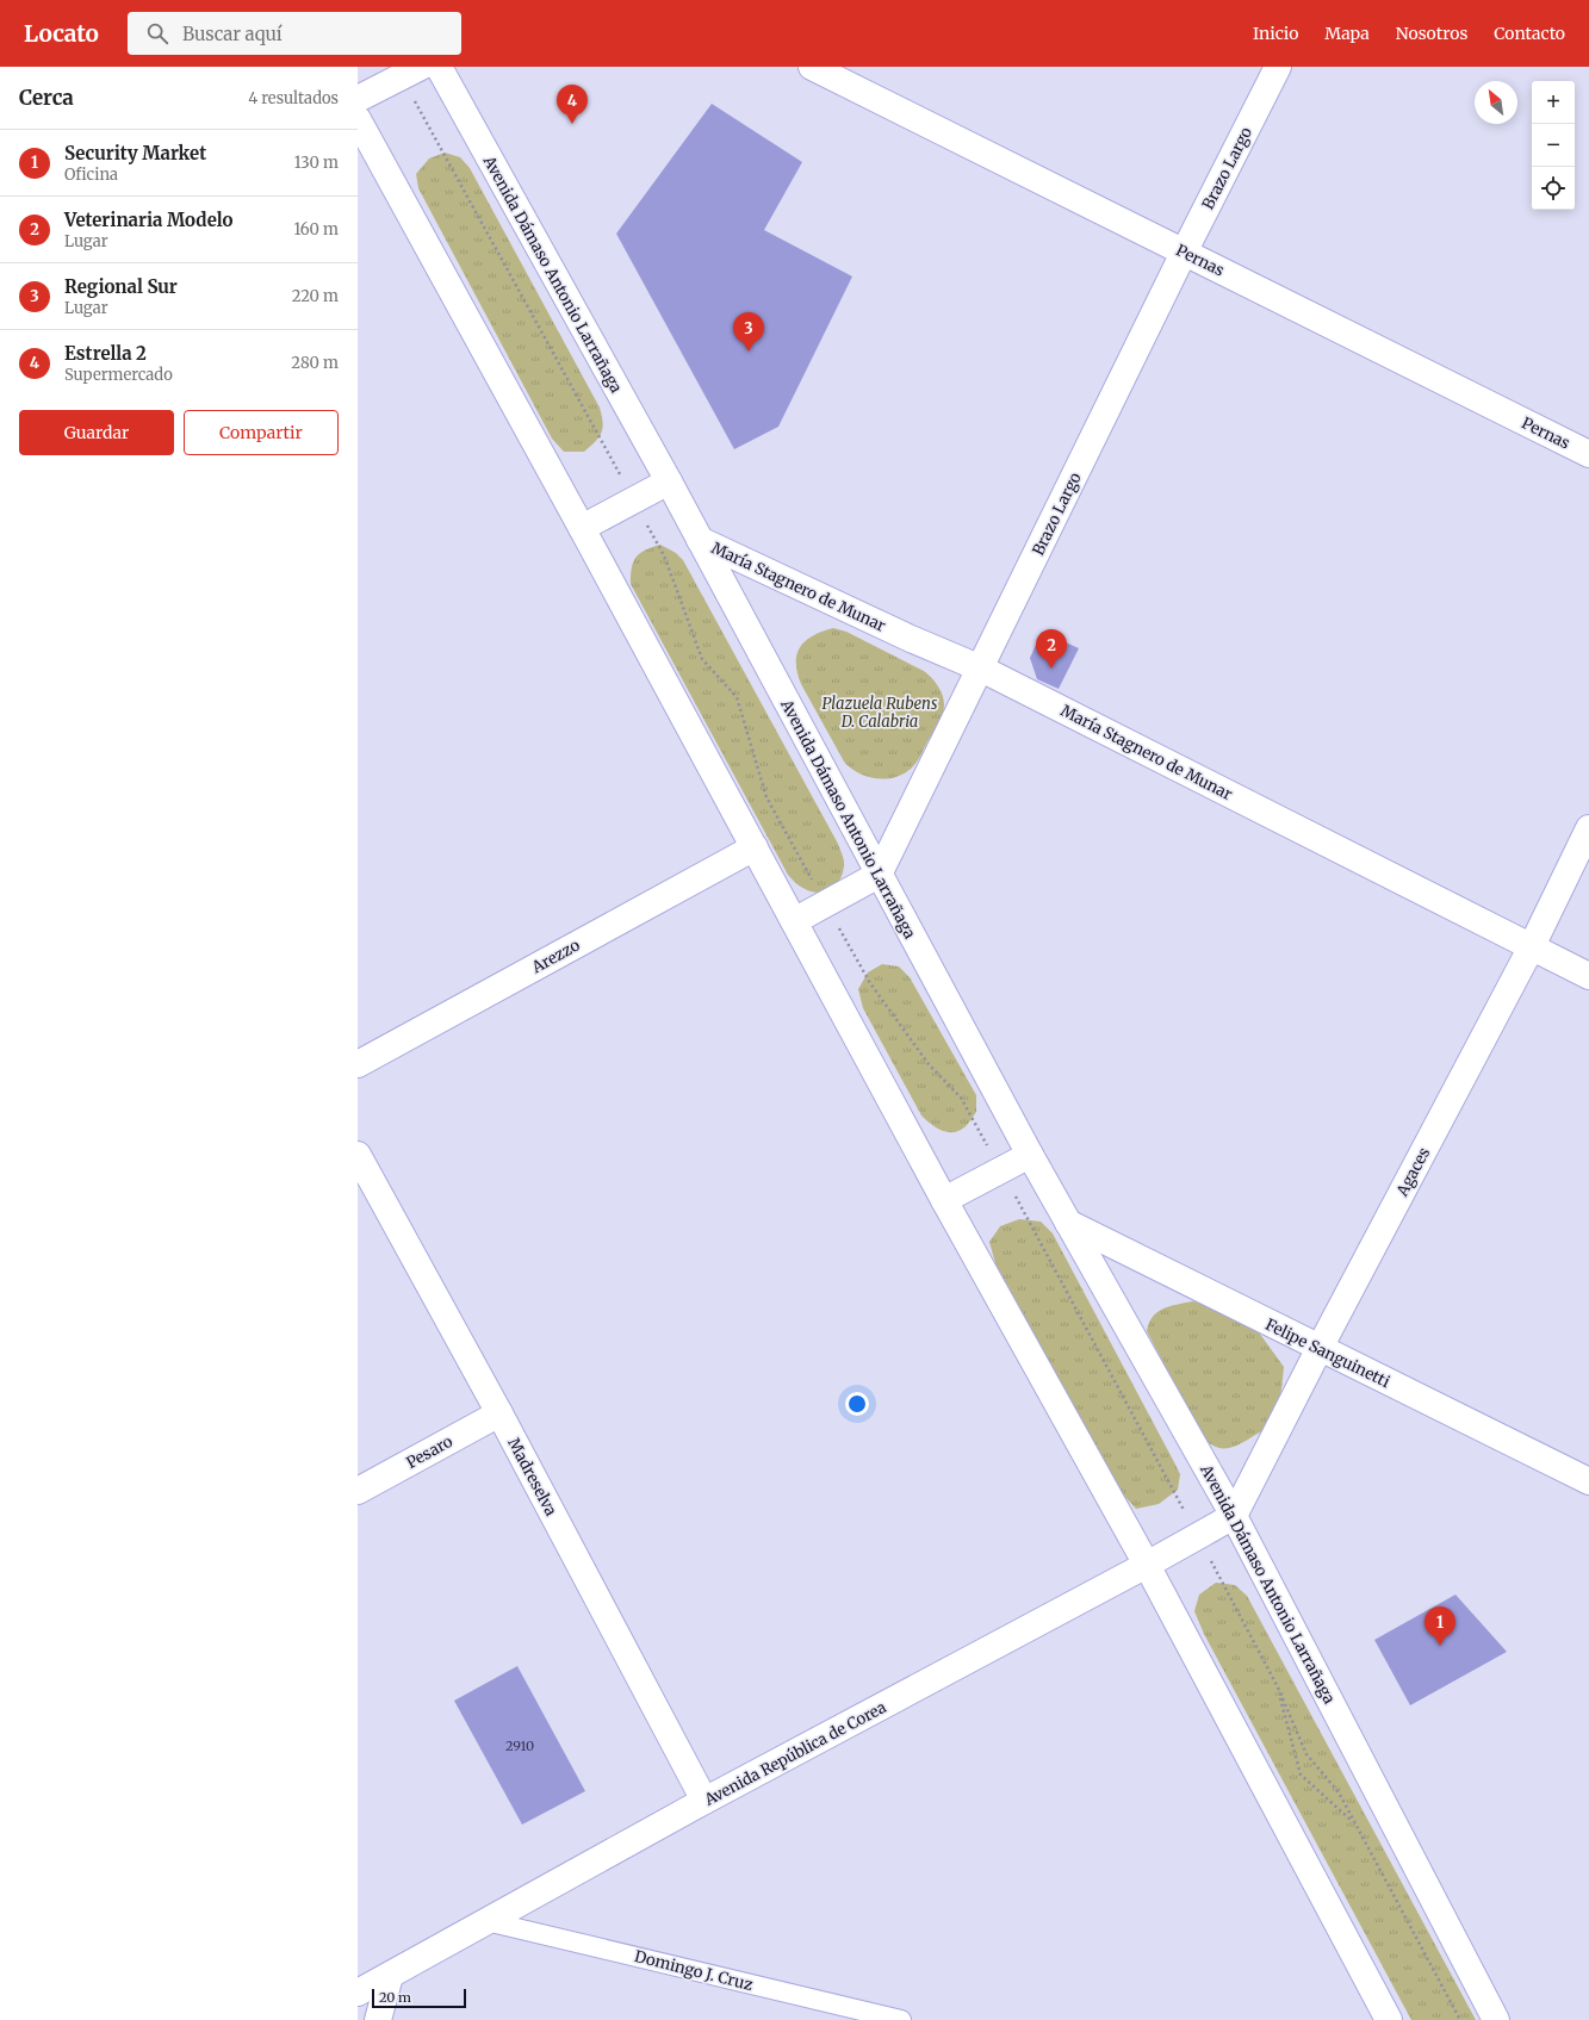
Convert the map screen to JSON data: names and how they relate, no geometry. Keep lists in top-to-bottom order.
{
  "streets": {
    "street": [
      "Brazo Largo",
      "Pernas",
      "Avenida Dámaso Antonio Larrañaga",
      "María Stagnero de Munar",
      "Arezzo",
      "Agaces",
      "Felipe Sanguinetti",
      "Pesaro",
      "Madreselva",
      "Avenida República de Corea"
    ],
    "lane": ["Domingo J. Cruz"]
  },
  "crossings": [
    ["Brazo Largo", "Pernas"],
    ["Brazo Largo", "Avenida Dámaso Antonio Larrañaga"],
    ["Brazo Largo", "María Stagnero de Munar"],
    ["Avenida Dámaso Antonio Larrañaga", "María Stagnero de Munar"],
    ["Avenida Dámaso Antonio Larrañaga", "Agaces"],
    ["Avenida Dámaso Antonio Larrañaga", "Felipe Sanguinetti"],
    ["Avenida Dámaso Antonio Larrañaga", "Avenida República de Corea"],
    ["María Stagnero de Munar", "Agaces"],
    ["Agaces", "Felipe Sanguinetti"],
    ["Agaces", "Avenida República de Corea"],
    ["Pesaro", "Madreselva"],
    ["Madreselva", "Avenida República de Corea"],
    ["Avenida República de Corea", "Domingo J. Cruz"]
  ],
  "parks": ["Plazuela Rubens D. Calabria"],
  "house_numbers": ["2910"],
  "scale_bar": "20 m",
  "north": "top left",
  "page": {
    "header": "Locato",
    "search": "Buscar aquí",
    "nav": [
      "Inicio",
      "Mapa",
      "Nosotros",
      "Contacto"
    ],
    "heading": ["Cerca", "4 resultados"],
    "map_buttons": ["+", "−"],
    "pins": [
      "4",
      "3",
      "2",
      "1"
    ],
    "list": [
      {
        "mark": "1",
        "name": "Security Market",
        "note": "Oficina",
        "value": "130 m"
      },
      {
        "mark": "2",
        "name": "Veterinaria Modelo",
        "note": "Lugar",
        "value": "160 m"
      },
      {
        "mark": "3",
        "name": "Regional Sur",
        "note": "Lugar",
        "value": "220 m"
      },
      {
        "mark": "4",
        "name": "Estrella 2",
        "note": "Supermercado",
        "value": "280 m"
      }
    ],
    "buttons": ["Guardar", "Compartir"],
    "scale": "20 m"
  }
}
